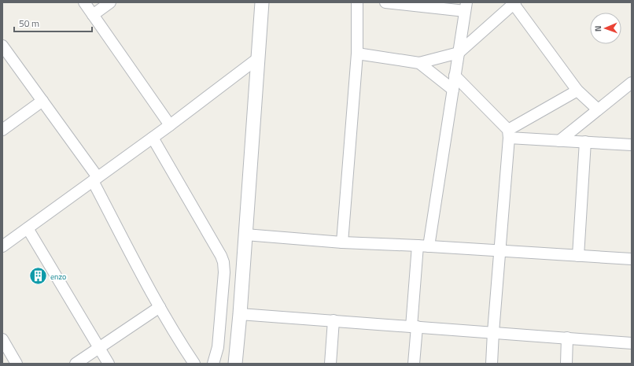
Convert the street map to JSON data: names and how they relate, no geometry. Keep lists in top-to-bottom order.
{
  "places": {
    "building": ["enzo"]
  },
  "scale_bar": "50 m",
  "north": "left"
}
